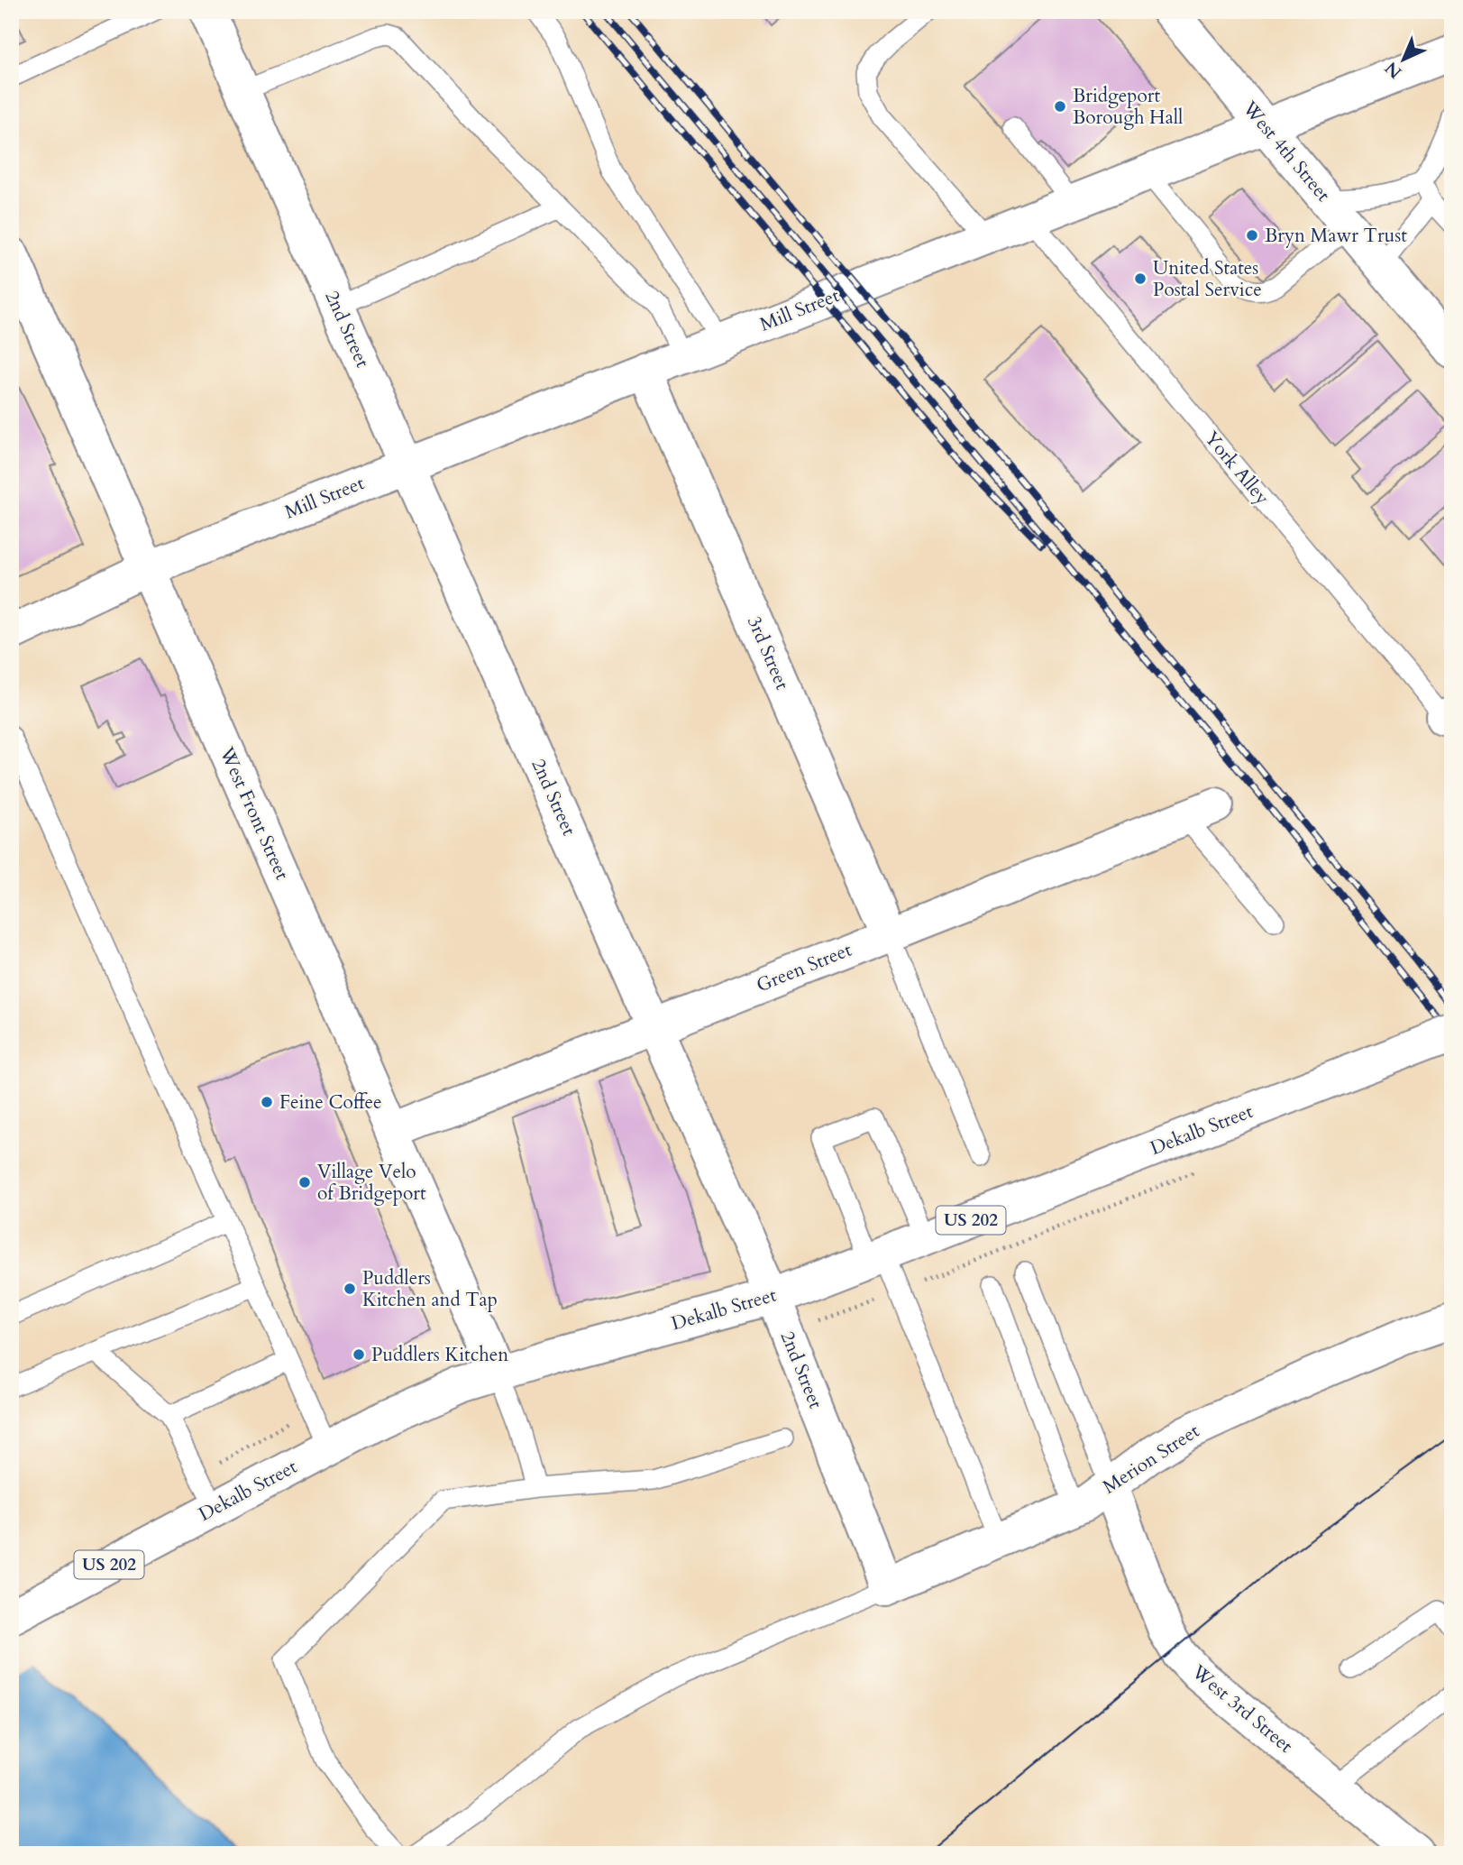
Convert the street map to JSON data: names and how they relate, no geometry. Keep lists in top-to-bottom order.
{
  "streets": {
    "main road": [
      "West 4th Street",
      "Mill Street",
      "2nd Street",
      "3rd Street",
      "West Front Street",
      "Green Street",
      "Dekalb Street",
      "US 202",
      "Merion Street",
      "West 3rd Street"
    ],
    "lane": ["York Alley"]
  },
  "crossings": [
    ["West 4th Street", "Mill Street"],
    ["Mill Street", "2nd Street"],
    ["Mill Street", "York Alley"],
    ["Mill Street", "3rd Street"],
    ["Mill Street", "West Front Street"],
    ["2nd Street", "Green Street"],
    ["2nd Street", "Dekalb Street"],
    ["2nd Street", "Merion Street"],
    ["3rd Street", "Green Street"],
    ["West Front Street", "Green Street"],
    ["West Front Street", "Dekalb Street"],
    ["Merion Street", "West 3rd Street"]
  ],
  "places": [
    "Bridgeport Borough Hall",
    "Bryn Mawr Trust",
    "United States Postal Service",
    "Feine Coffee",
    "Village Velo of Bridgeport",
    "Puddlers Kitchen and Tap",
    "Puddlers Kitchen"
  ],
  "north": "bottom left"
}
